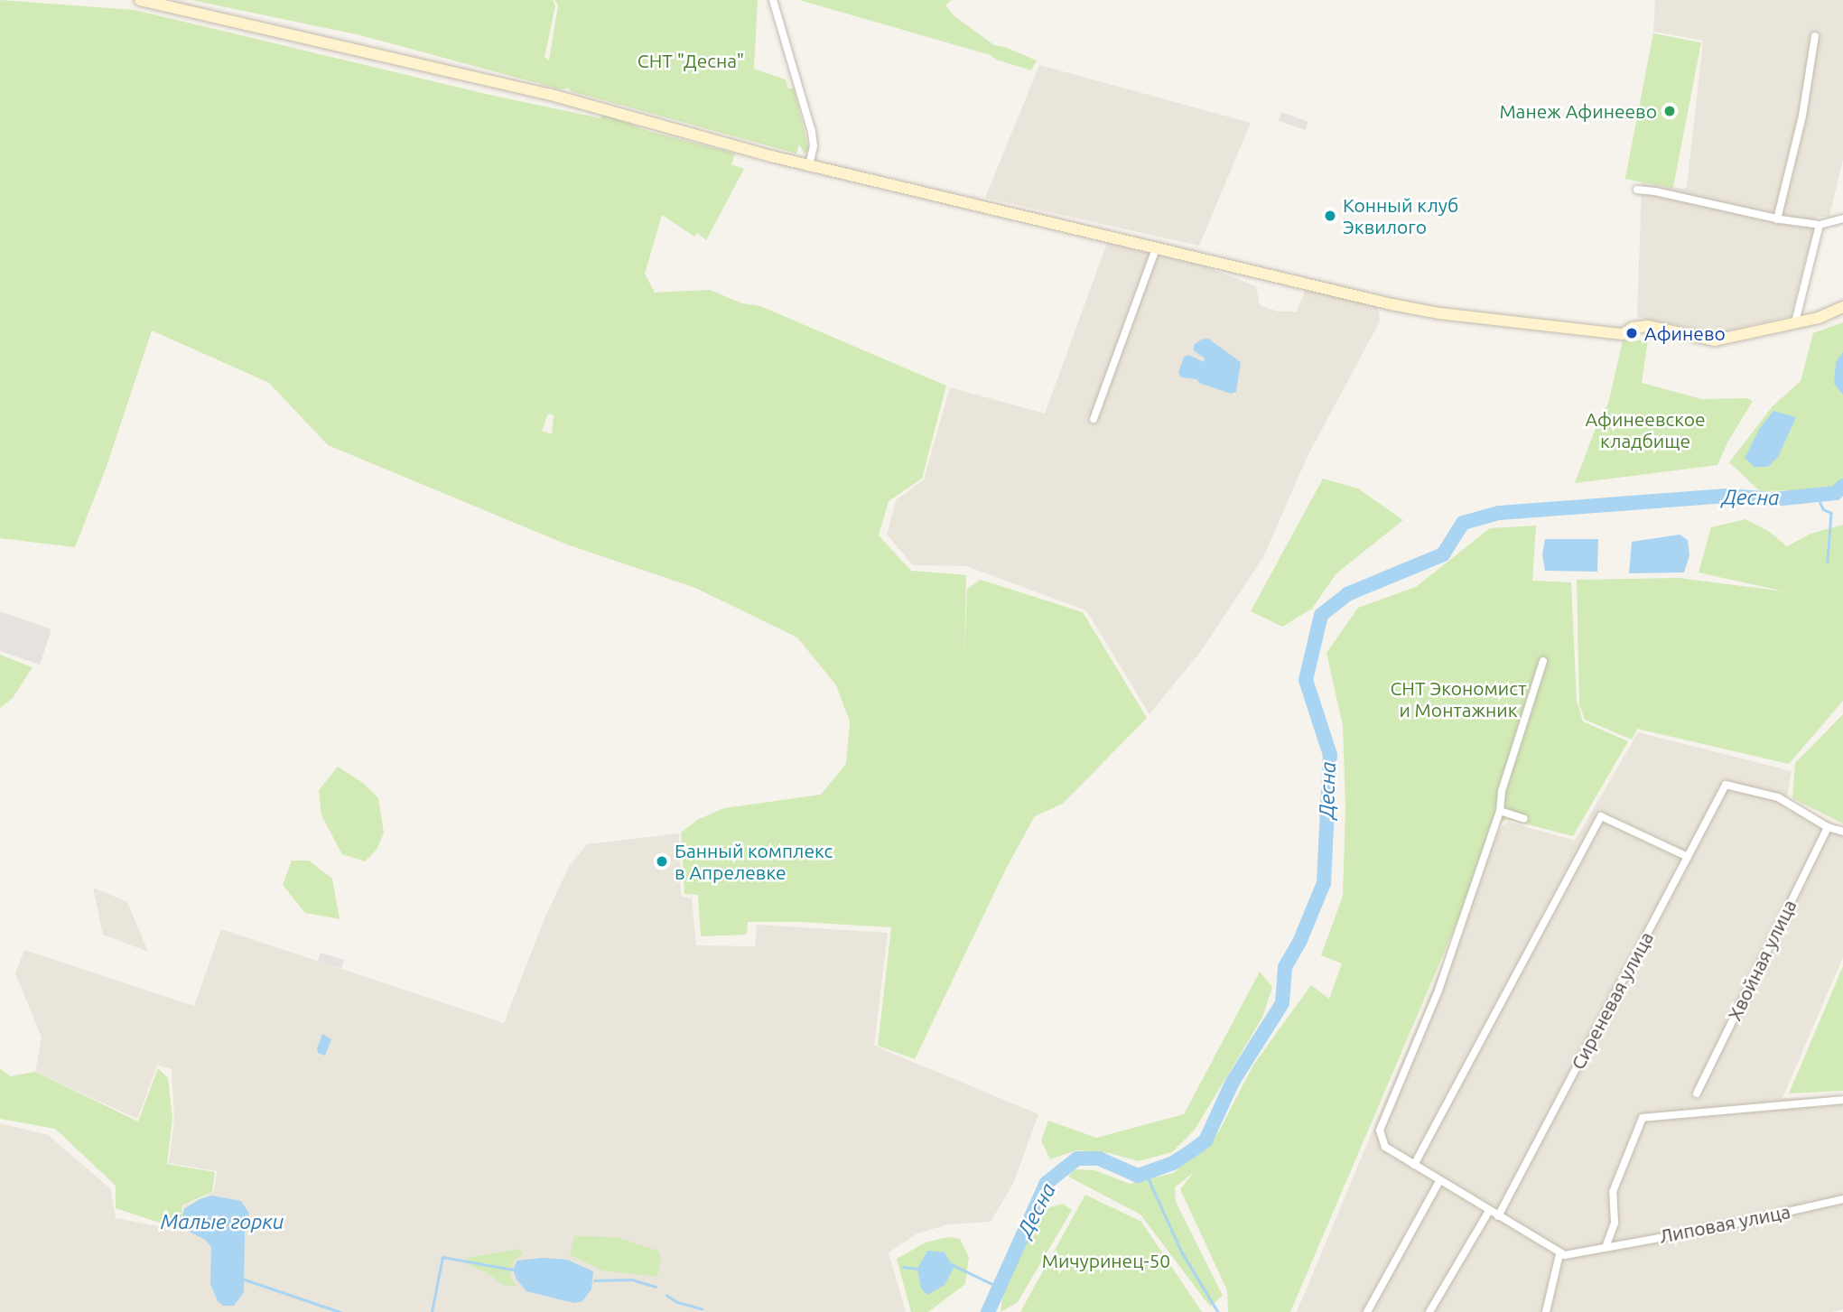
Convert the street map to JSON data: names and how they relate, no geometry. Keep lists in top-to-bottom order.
{
  "streets": {
    "street": ["Хвойная улица", "Сиреневая улица", "Липовая улица"]
  },
  "crossings": [
    ["Хвойная улица", "Сиреневая улица"]
  ],
  "water": ["Десна", "Малые горки"],
  "parks": [
    "СНТ \"Десна\"",
    "Афинеевское кладбище",
    "СНТ Экономист и Монтажник",
    "Мичуринец-50"
  ],
  "places": [
    "Манеж Афинеево",
    "Конный клуб Эквилого",
    "Афинево",
    "Банный комплекс в Апрелевке"
  ]
}
